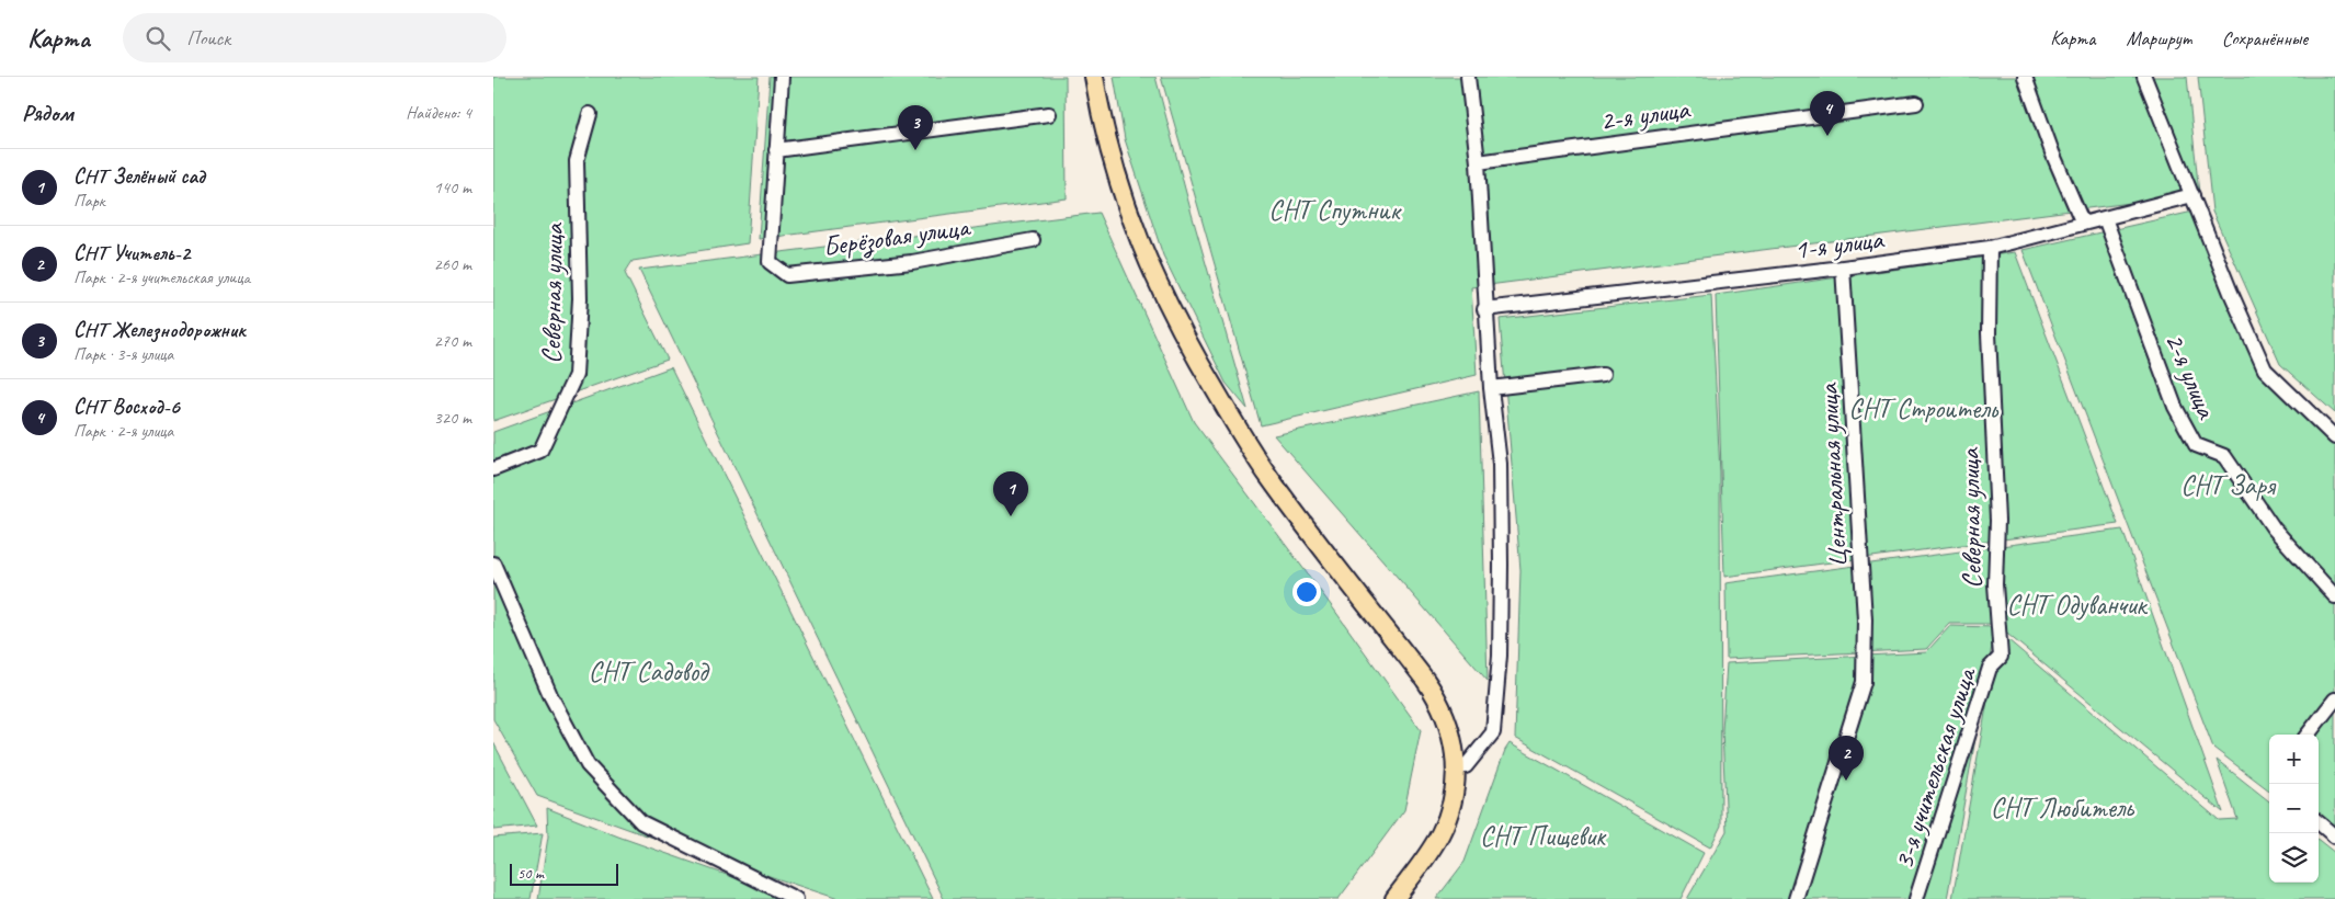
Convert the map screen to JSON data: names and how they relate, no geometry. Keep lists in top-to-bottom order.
{
  "streets": {
    "street": [
      "2-я улица",
      "Берёзовая улица",
      "1-я улица",
      "Северная улица",
      "Центральная улица",
      "3-я учительская улица"
    ]
  },
  "crossings": [
    ["2-я улица", "1-я улица"],
    ["1-я улица", "Северная улица"],
    ["1-я улица", "Центральная улица"],
    ["Северная улица", "3-я учительская улица"]
  ],
  "parks": [
    "СНТ Спутник",
    "СНТ Строитель",
    "СНТ Заря",
    "СНТ Одуванчик",
    "СНТ Садовод",
    "СНТ Любитель",
    "СНТ Пищевик"
  ],
  "scale_bar": "50 m",
  "page": {
    "header": "Карта",
    "search": "Поиск",
    "nav": ["Карта", "Маршрут", "Сохранённые"],
    "heading": ["Рядом", "Найдено: 4"],
    "pins": [
      "4",
      "3",
      "1",
      "2"
    ],
    "list": [
      {
        "mark": "1",
        "name": "СНТ Зелёный сад",
        "note": "Парк",
        "value": "140 m"
      },
      {
        "mark": "2",
        "name": "СНТ Учитель-2",
        "note": "Парк · 2-я учительская улица",
        "value": "260 m"
      },
      {
        "mark": "3",
        "name": "СНТ Железнодорожник",
        "note": "Парк · 3-я улица",
        "value": "270 m"
      },
      {
        "mark": "4",
        "name": "СНТ Восход-6",
        "note": "Парк · 2-я улица",
        "value": "320 m"
      }
    ],
    "map_buttons": ["+", "−"],
    "scale": "50 m"
  }
}
